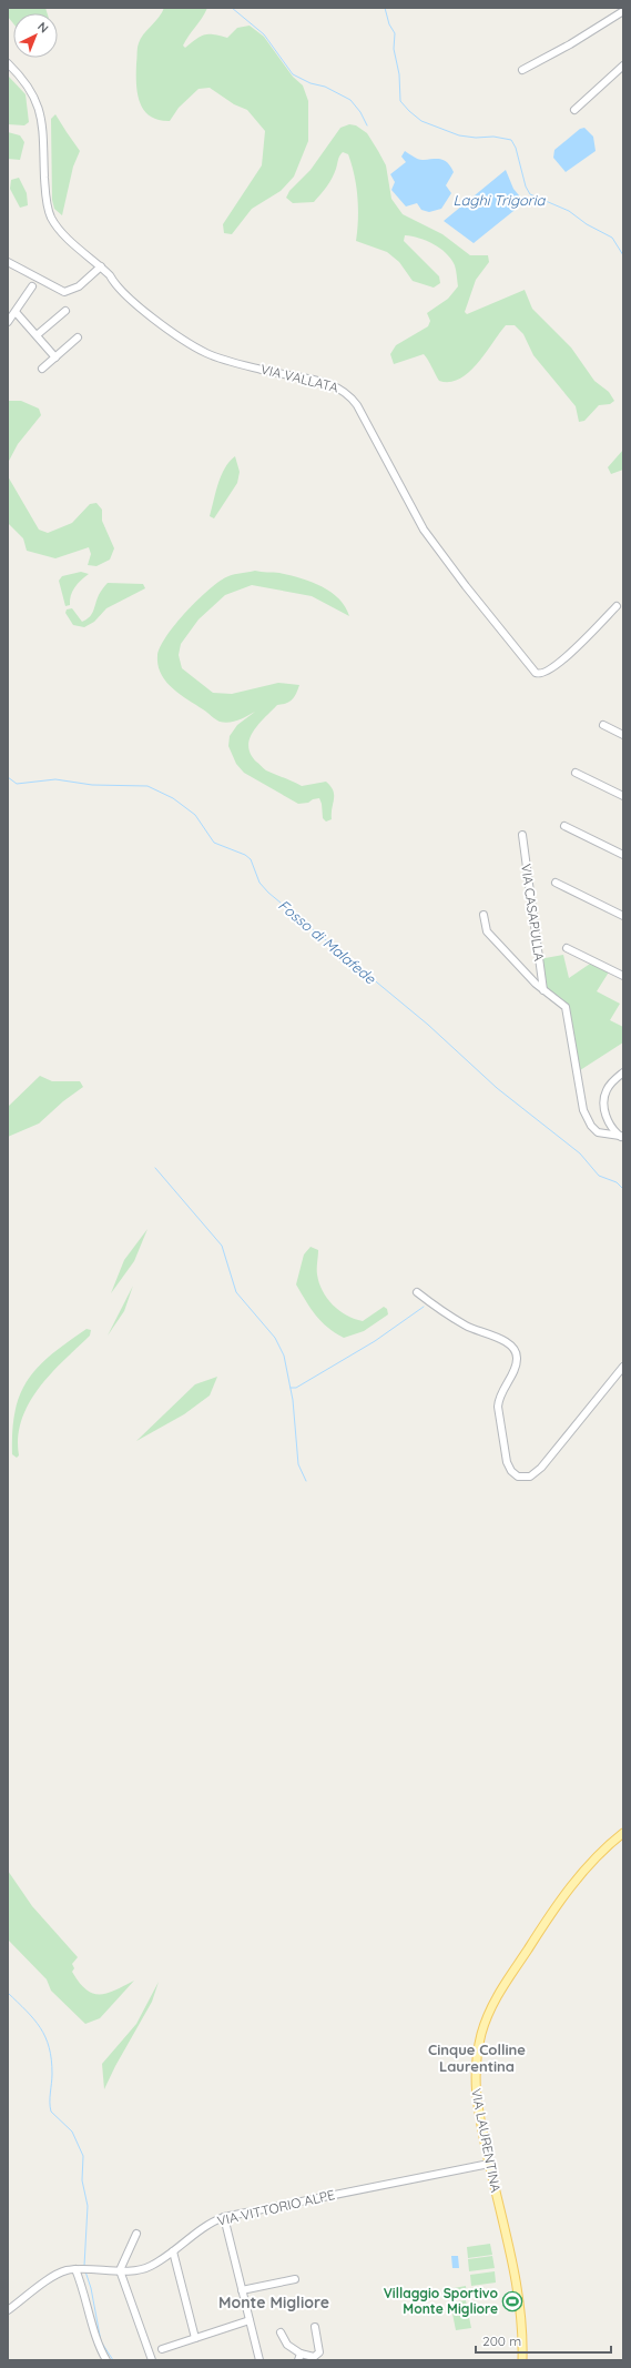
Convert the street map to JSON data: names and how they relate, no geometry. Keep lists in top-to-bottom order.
{
  "streets": {
    "main road": ["VIA LAURENTINA"],
    "street": ["VIA VALLATA", "VIA CASAPULLA", "VIA VITTORIO ALPE"]
  },
  "crossings": [
    ["VIA LAURENTINA", "VIA VITTORIO ALPE"]
  ],
  "districts": ["Cinque Colline Laurentina", "Monte Migliore"],
  "water": ["Laghi Trigoria", "Fosso di Malafede"],
  "places": {
    "sports": ["Villaggio Sportivo Monte Migliore"]
  },
  "scale_bar": "200 m",
  "north": "top right"
}
